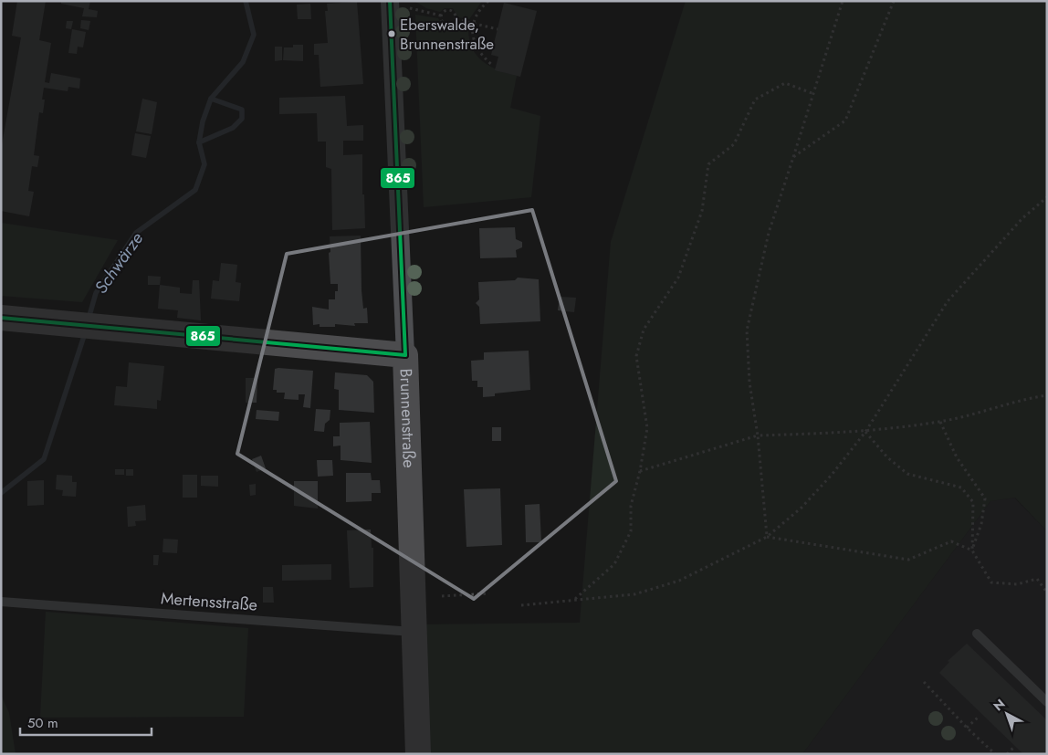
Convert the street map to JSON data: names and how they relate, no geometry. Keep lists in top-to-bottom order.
{
  "streets": {
    "main road": ["Brunnenstraße"],
    "lane": ["Mertensstraße"]
  },
  "crossings": [
    ["Brunnenstraße", "Mertensstraße"]
  ],
  "water": ["Schwärze"],
  "places": ["Eberswalde, Brunnenstraße"],
  "lines": ["transit line 865"],
  "scale_bar": "50 m",
  "north": "top left"
}
